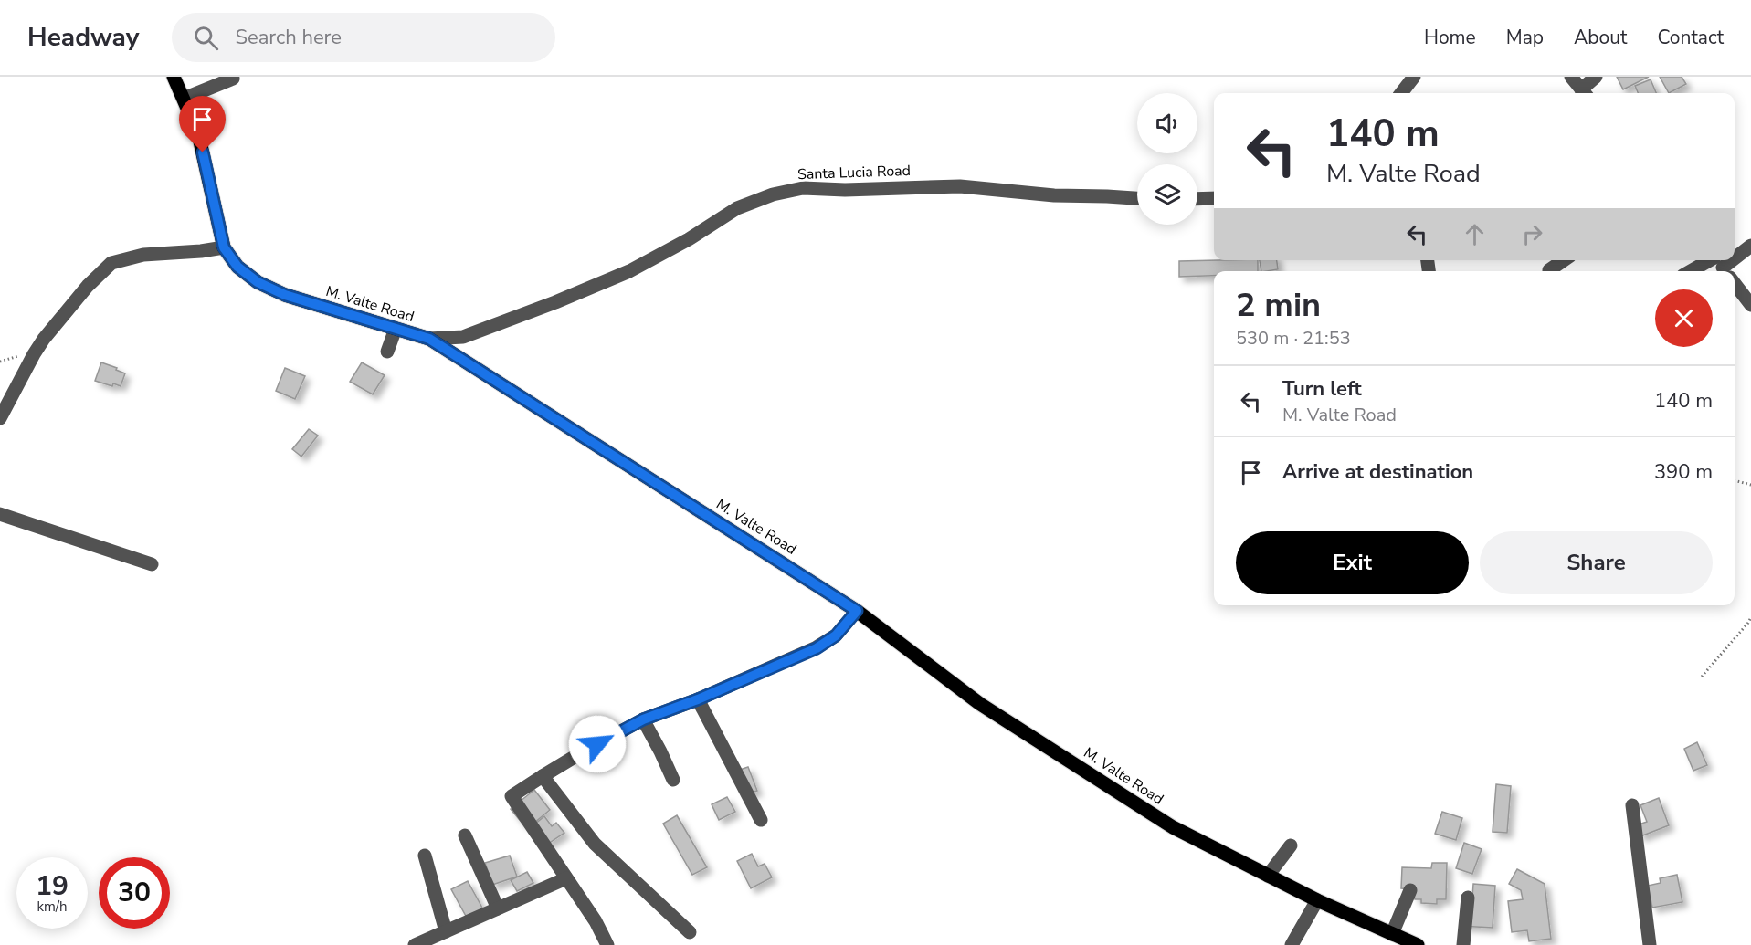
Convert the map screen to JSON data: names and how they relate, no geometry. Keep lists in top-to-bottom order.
{
  "streets": {
    "main road": ["M. Valte Road"],
    "street": ["Santa Lucia Road"]
  },
  "crossings": [
    ["Santa Lucia Road", "M. Valte Road"]
  ],
  "page": {
    "header": "Headway",
    "search": "Search here",
    "nav": [
      "Home",
      "Map",
      "About",
      "Contact"
    ],
    "turn": ["140 m", "M. Valte Road"],
    "heading": ["2 min", "530 m · 21:53"],
    "list": [
      {
        "name": "Turn left",
        "note": "M. Valte Road",
        "value": "140 m"
      },
      {
        "name": "Arrive at destination",
        "value": "390 m"
      }
    ],
    "buttons": ["Exit", "Share"],
    "speed": "19 km/h",
    "limit": "30"
  }
}
